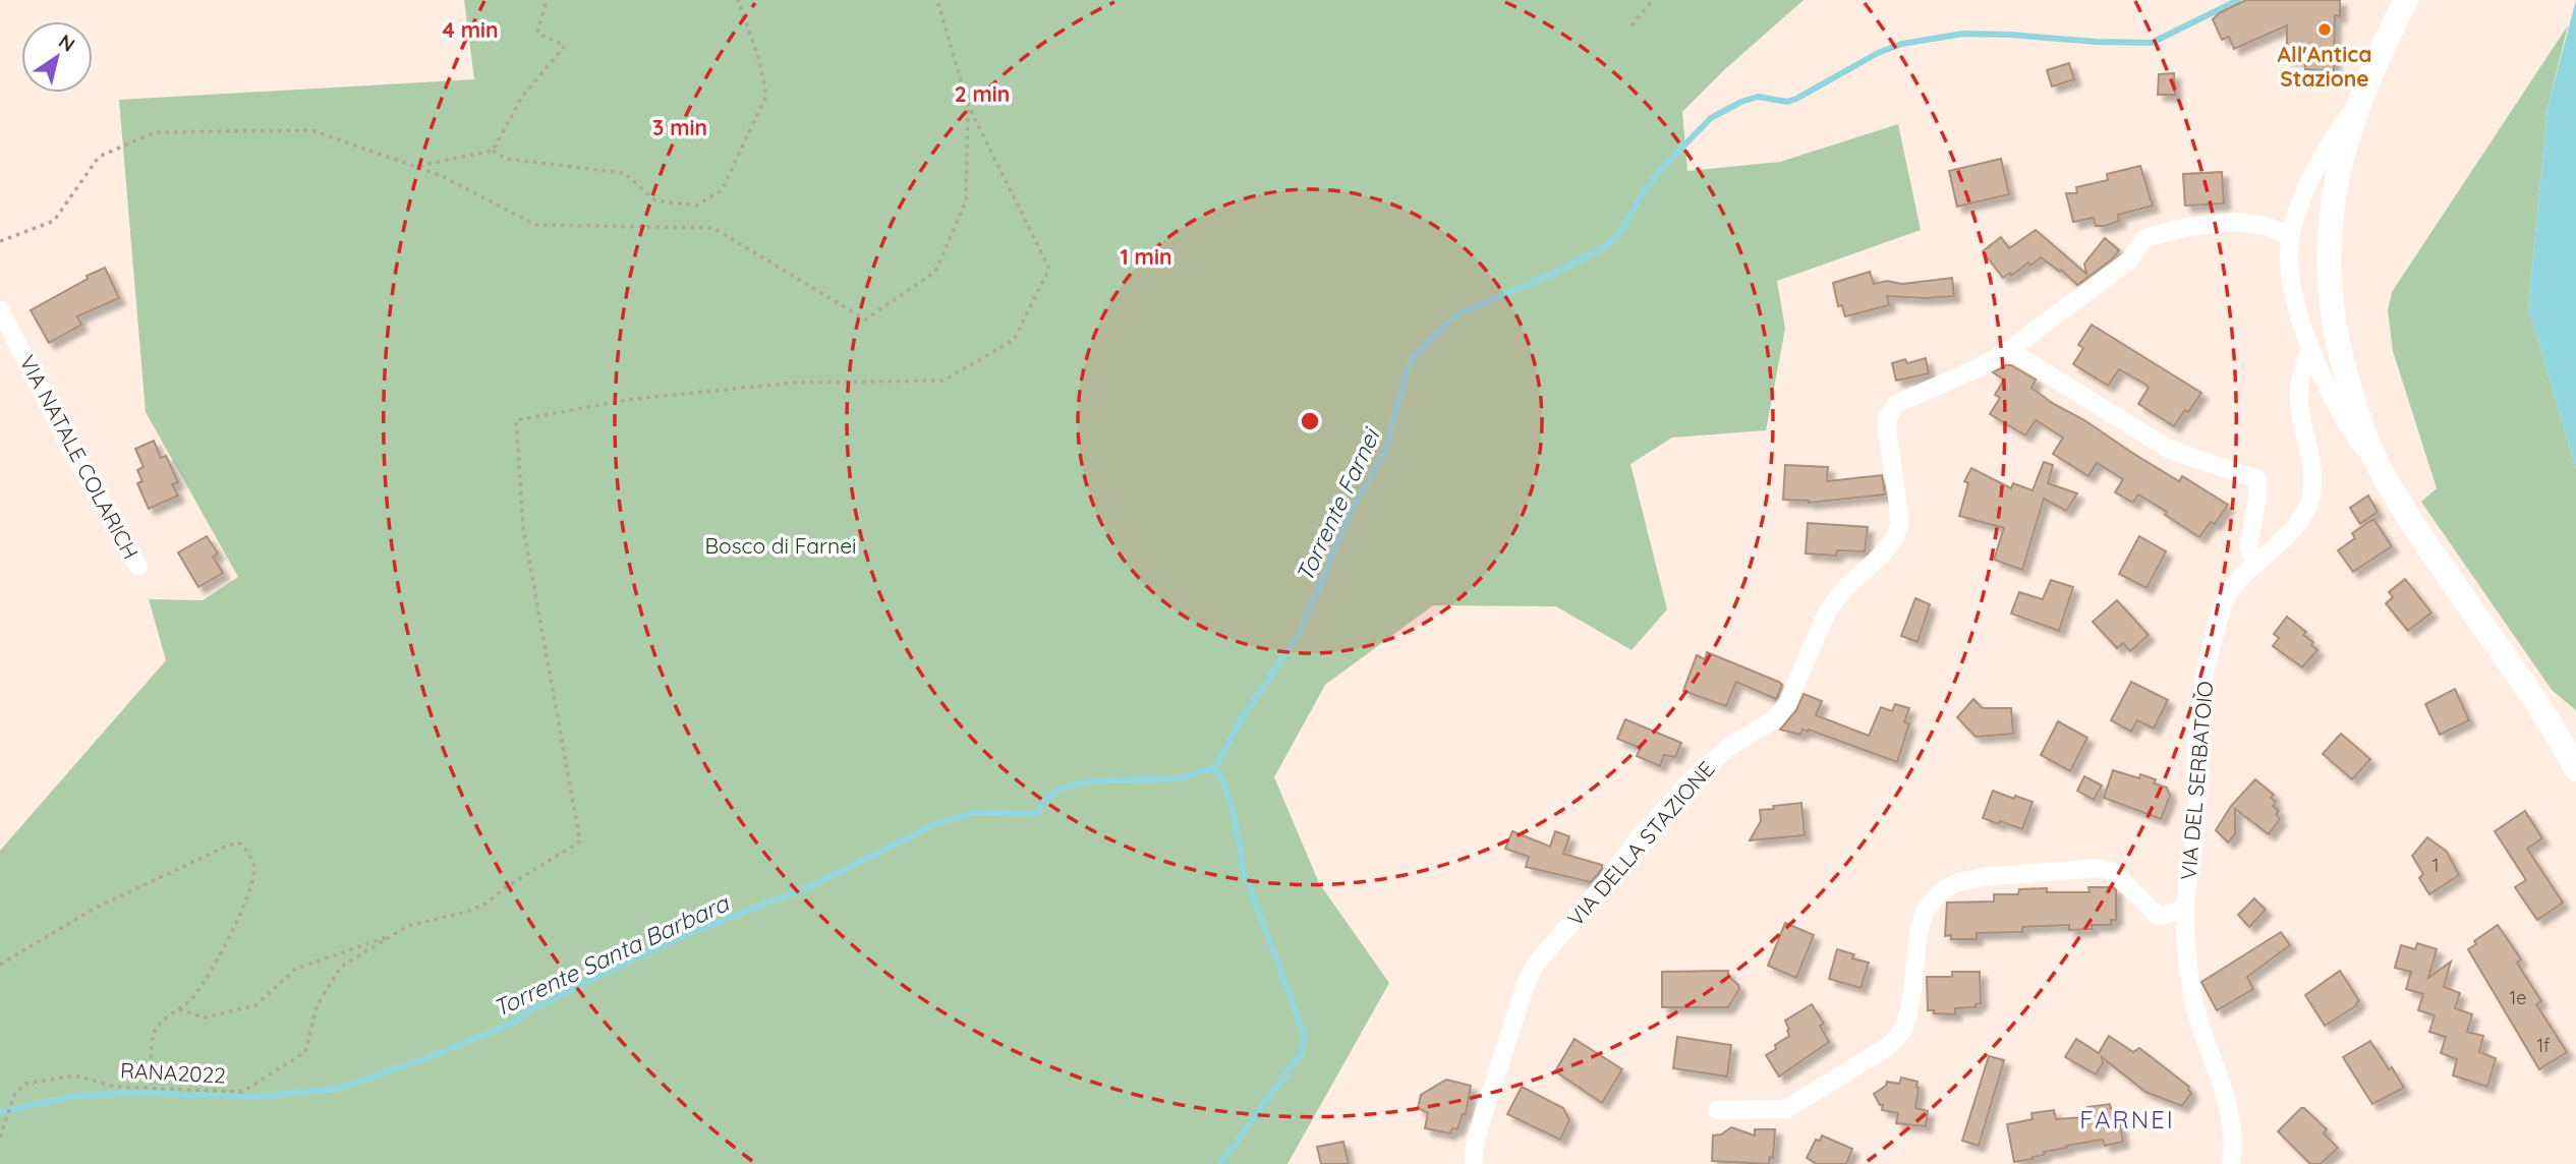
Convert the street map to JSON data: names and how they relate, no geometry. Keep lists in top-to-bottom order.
{
  "streets": {
    "street": ["VIA NATALE COLARICH", "VIA DEL SERBATOIO", "VIA DELLA STAZIONE"],
    "path": ["RANA2022"]
  },
  "districts": ["FARNEI"],
  "water": ["Torrente Farnei", "Torrente Santa Barbara"],
  "parks": ["Bosco di Farnei"],
  "places": ["All'Antica Stazione"],
  "house_numbers": ["1", "1e", "1f"],
  "north": "top right",
  "rings": [
    "4 min",
    "2 min",
    "3 min",
    "1 min"
  ]
}
